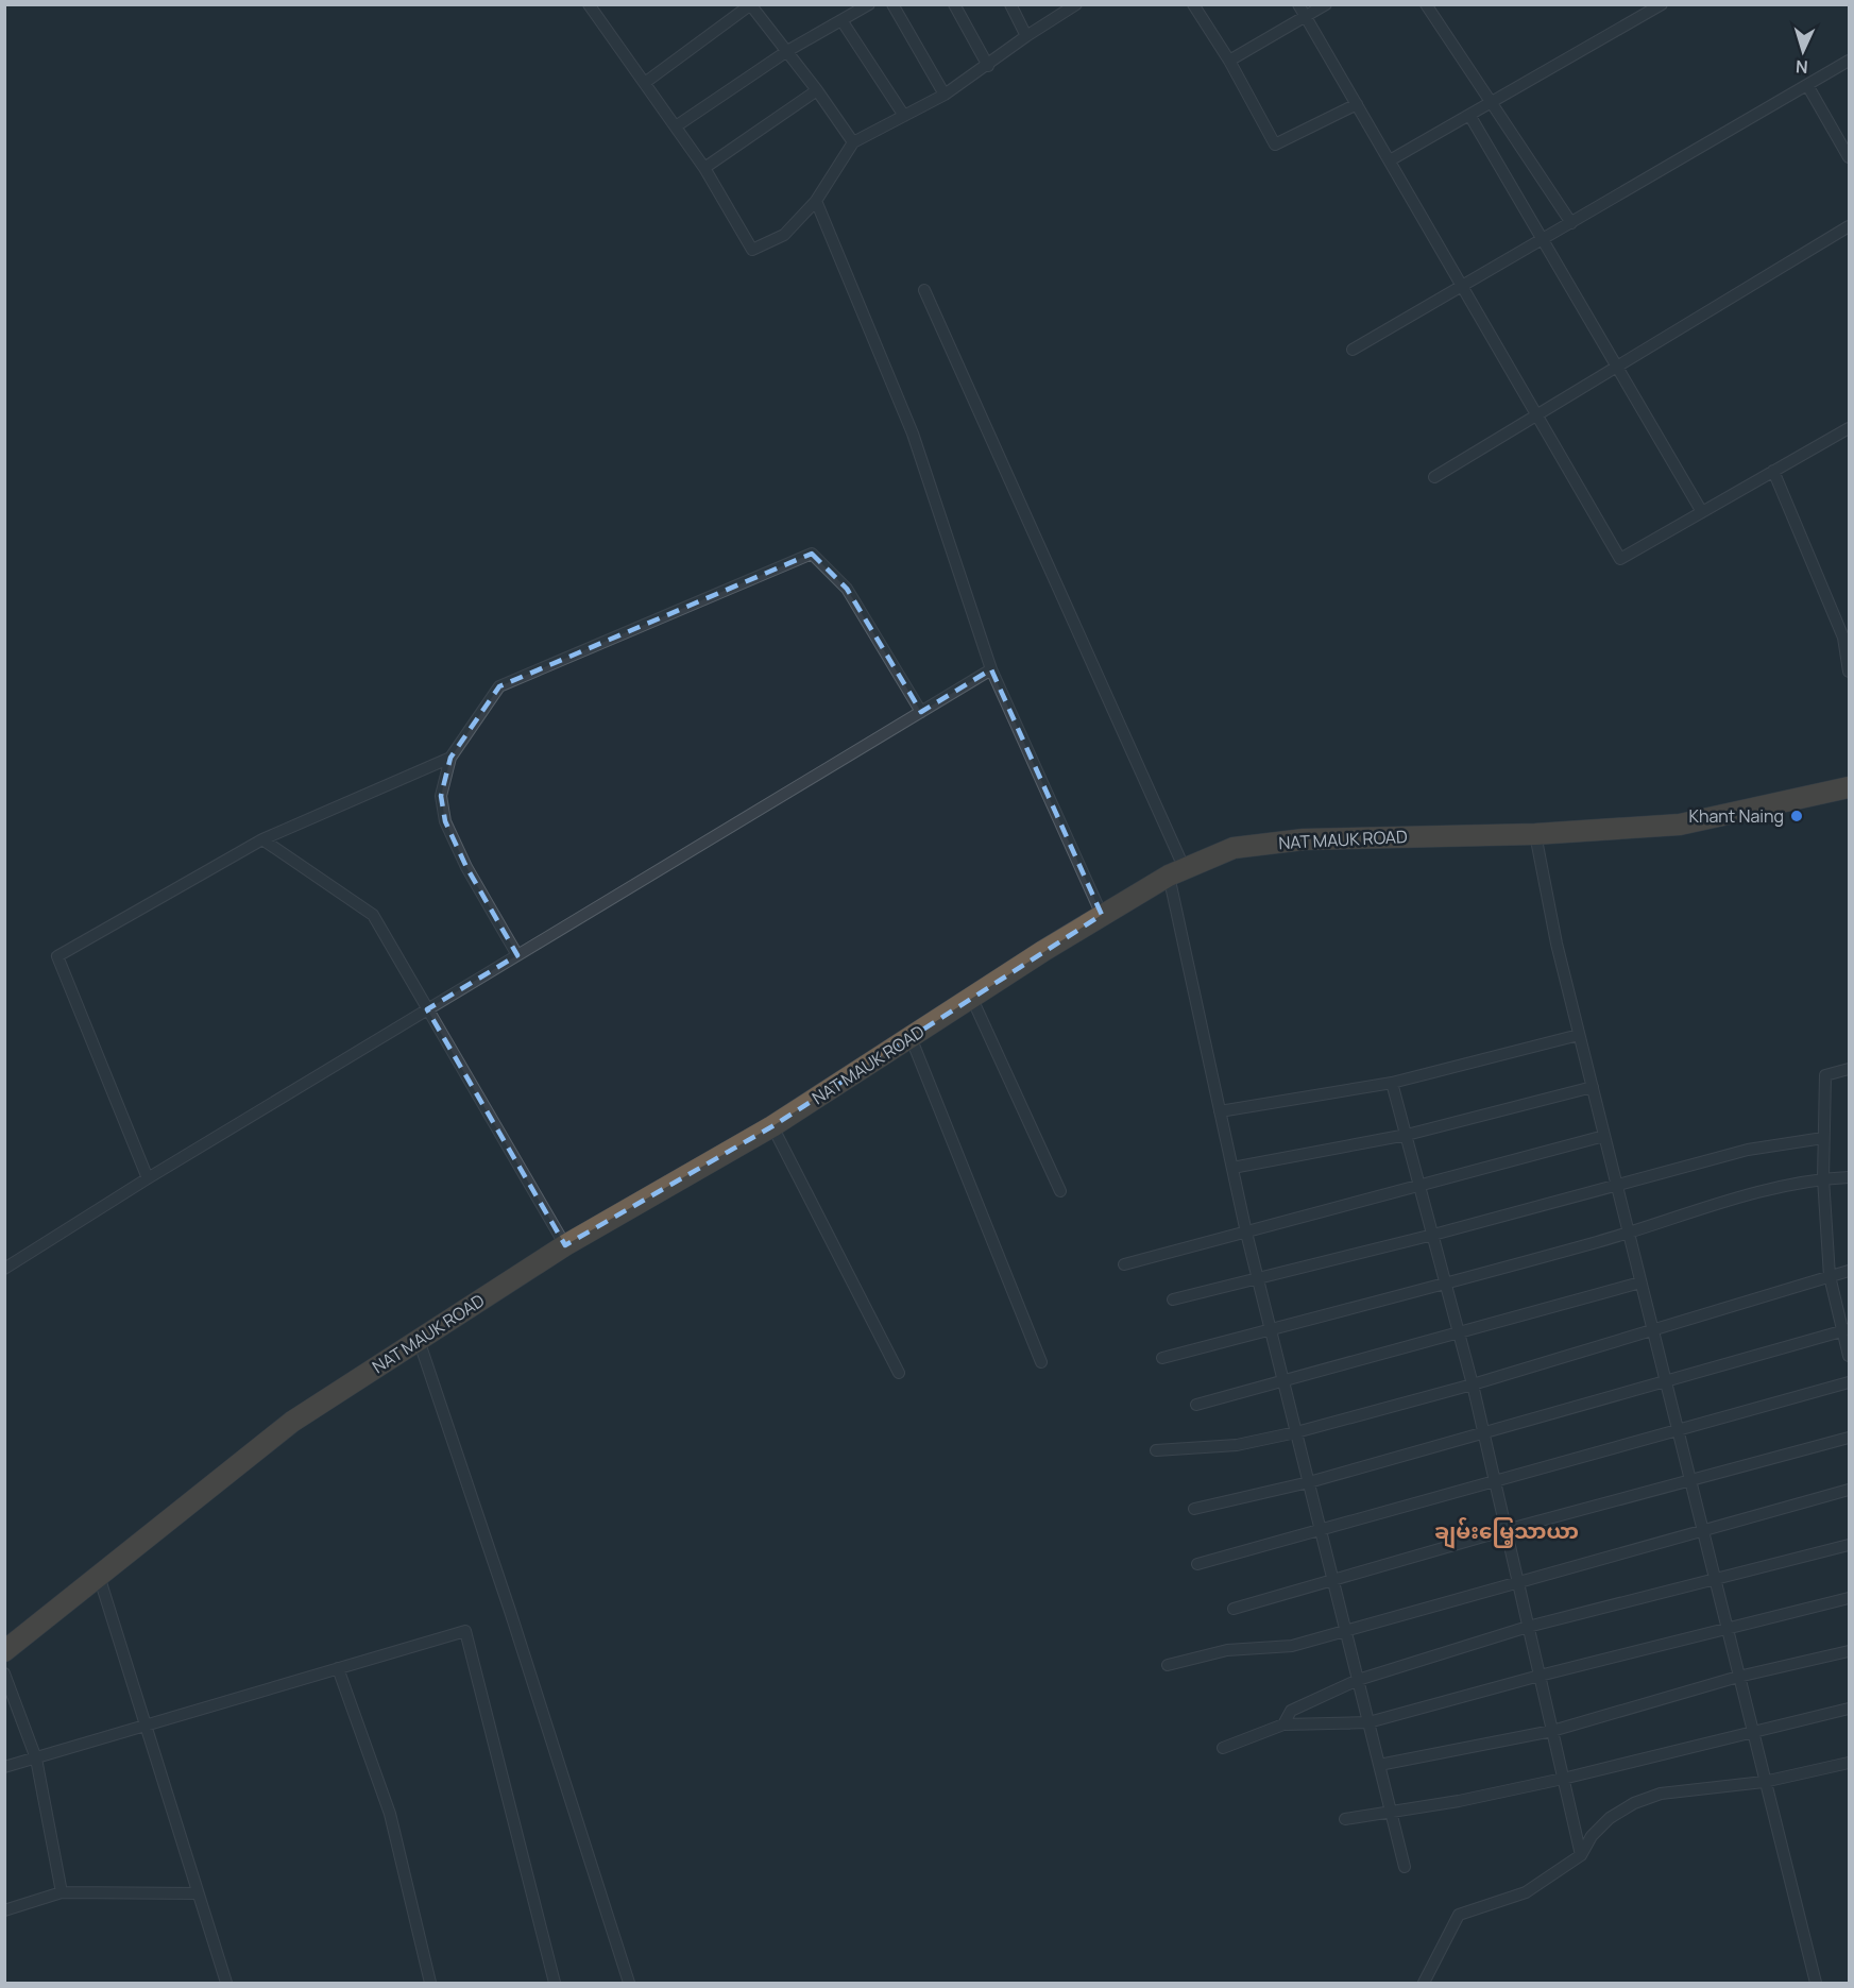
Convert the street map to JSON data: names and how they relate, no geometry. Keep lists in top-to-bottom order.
{
  "streets": {
    "highway": ["NAT MAUK ROAD"]
  },
  "districts": ["ချမ်းမြေ့သာယာ"],
  "places": ["Khant Naing"],
  "north": "bottom"
}
